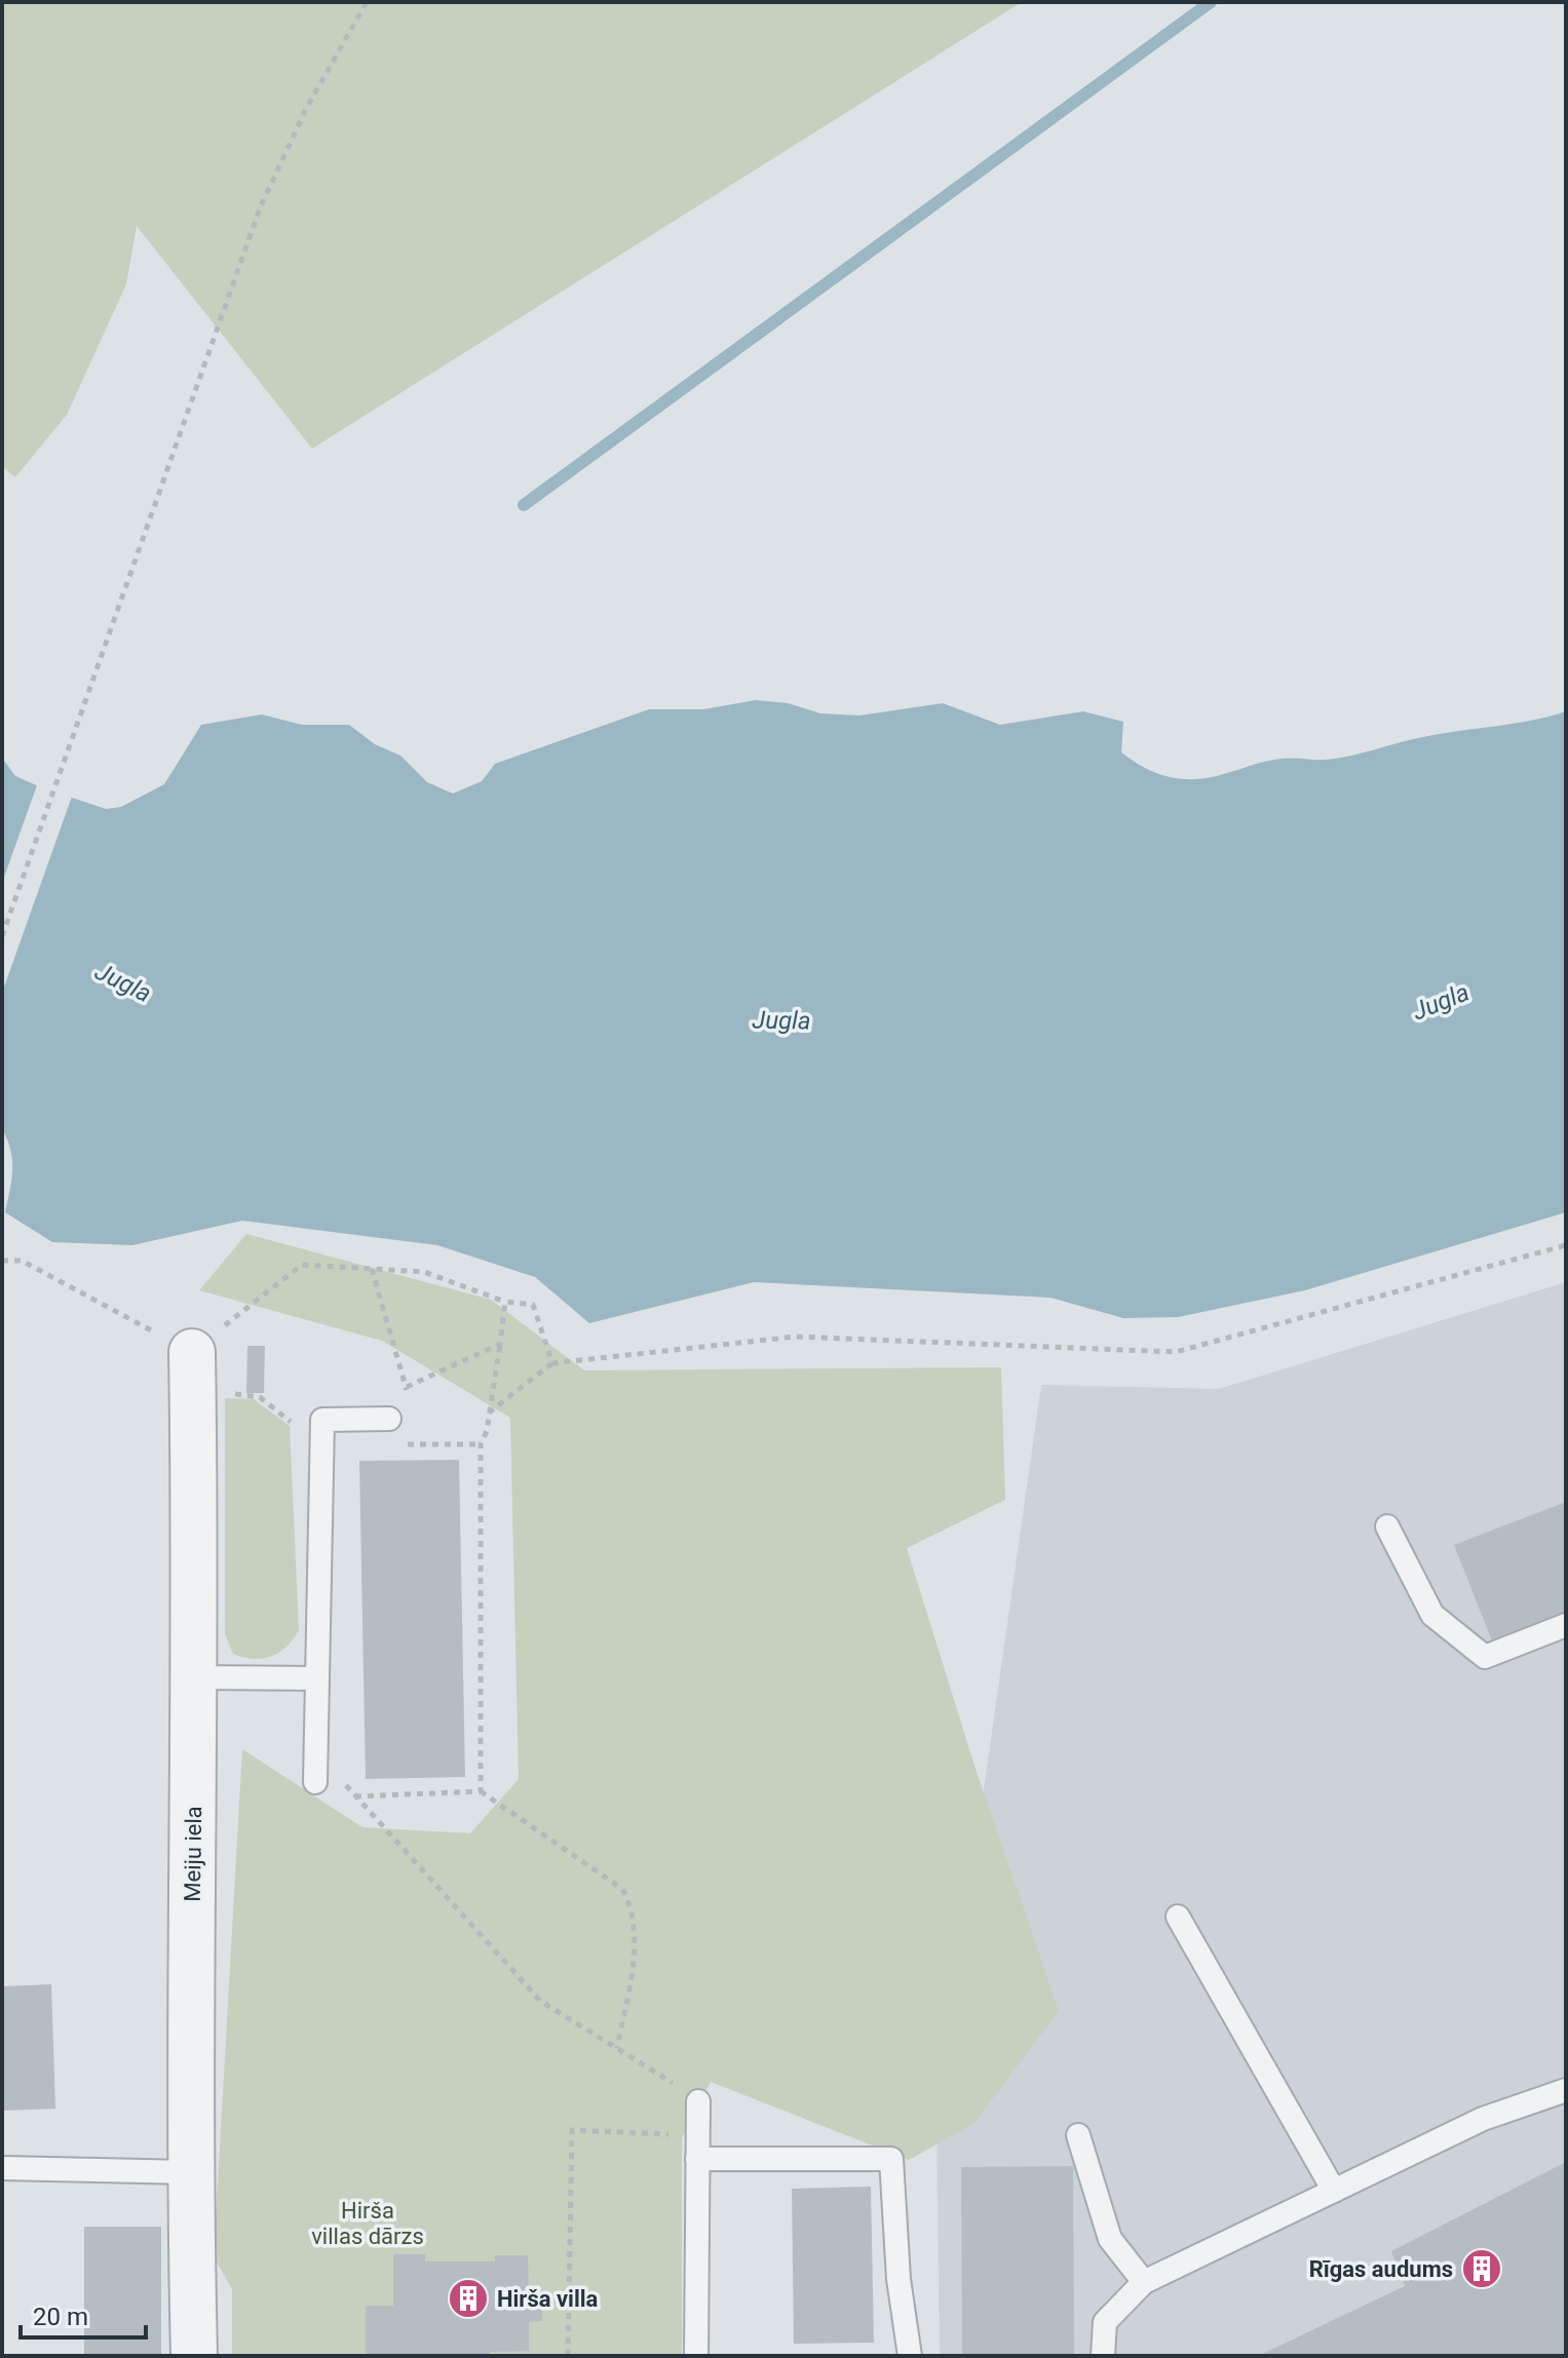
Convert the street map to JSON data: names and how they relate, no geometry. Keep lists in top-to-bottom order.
{
  "streets": {
    "street": ["Meiju iela"]
  },
  "water": ["Jugla"],
  "parks": ["Hirša villas dārzs"],
  "places": {
    "building": ["Rīgas audums", "Hirša villa"]
  },
  "scale_bar": "20 m"
}
